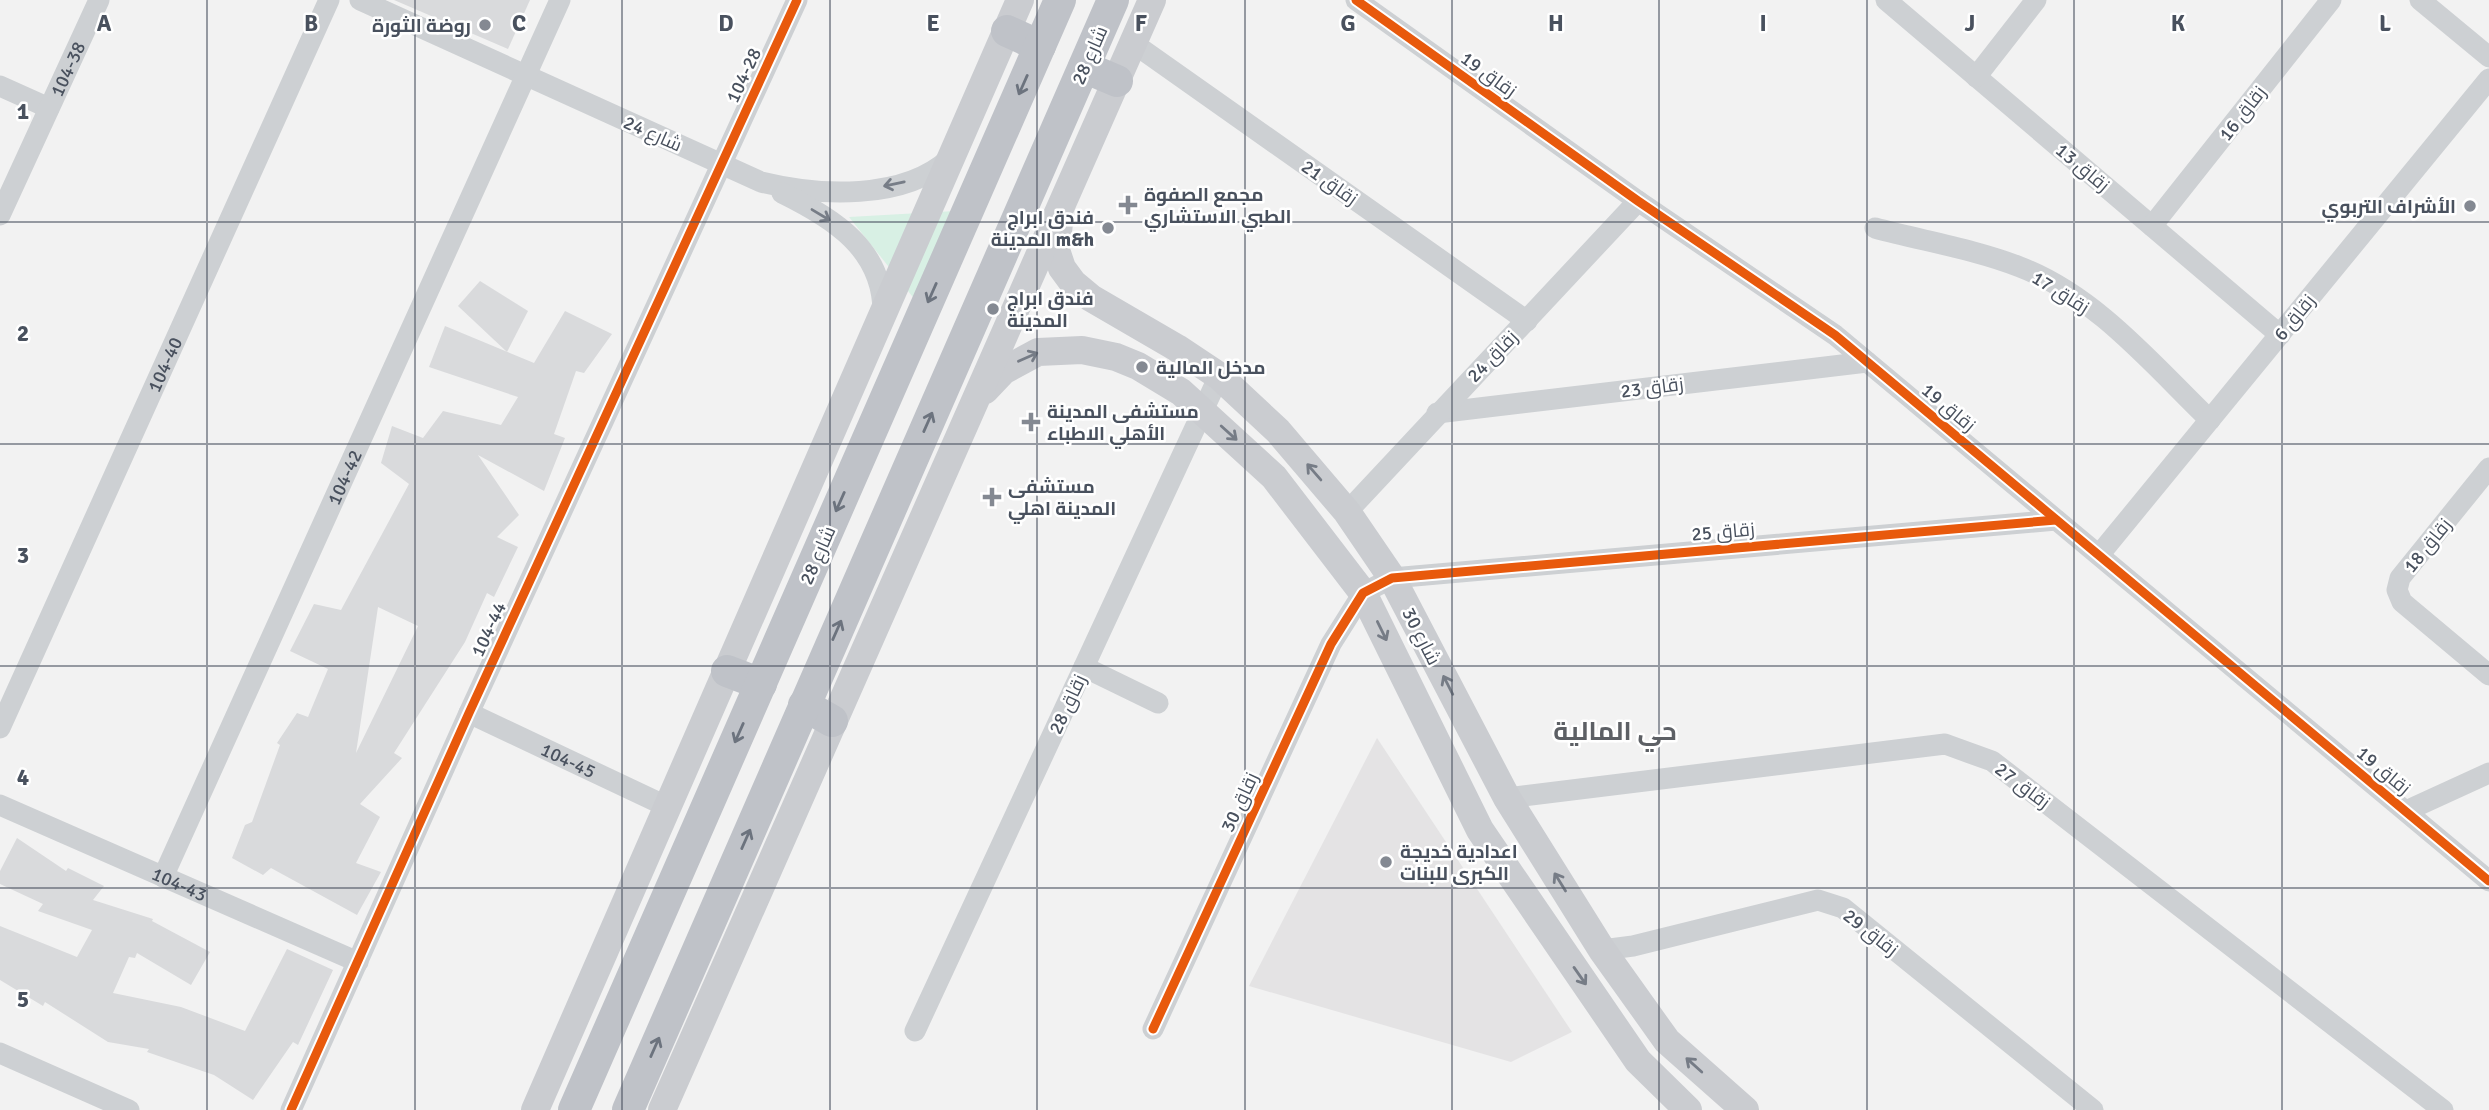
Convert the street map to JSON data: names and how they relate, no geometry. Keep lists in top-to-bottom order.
{
  "streets": {
    "highway": ["شارع 28"],
    "main road": ["شارع 30"],
    "street": [
      "104-38",
      "زقاق 19",
      "104-28",
      "زقاق 16",
      "شارع 24",
      "زقاق 13",
      "زقاق 21",
      "زقاق 17",
      "زقاق 6",
      "زقاق 24",
      "104-40",
      "زقاق 23",
      "104-42",
      "زقاق 25",
      "زقاق 18",
      "104-44",
      "زقاق 28",
      "104-45",
      "زقاق 27",
      "زقاق 30",
      "104-43",
      "زقاق 29"
    ]
  },
  "crossings": [
    ["زقاق 19", "زقاق 6"],
    ["زقاق 19", "زقاق 24"],
    ["زقاق 19", "زقاق 23"],
    ["زقاق 19", "زقاق 25"],
    ["104-28", "شارع 24"],
    ["104-28", "104-44"],
    ["زقاق 16", "زقاق 13"],
    ["شارع 24", "104-42"],
    ["شارع 24", "104-44"],
    ["زقاق 13", "زقاق 6"],
    ["زقاق 21", "زقاق 24"],
    ["زقاق 17", "زقاق 6"],
    ["زقاق 24", "زقاق 23"],
    ["زقاق 24", "شارع 30"],
    ["104-42", "104-43"],
    ["زقاق 25", "شارع 30"],
    ["104-44", "104-45"],
    ["104-44", "104-43"],
    ["شارع 30", "زقاق 28"],
    ["شارع 30", "زقاق 27"],
    ["شارع 30", "زقاق 30"],
    ["شارع 30", "زقاق 29"]
  ],
  "districts": ["حي المالية"],
  "places": {
    "other": [
      "روضة الثورة",
      "الأشراف التربوي",
      "فندق ابراج المدينة m&h",
      "فندق ابراج المدينة",
      "مدخل المالية",
      "اعدادية خديجة الكبرى للبنات"
    ],
    "health": ["مجمع الصفوة الطبي الاستشاري", "مستشفى المدينة الأهلي الاطباء", "مستشفى المدينة اهلي"]
  },
  "grid": {
    "columns": [
      "A",
      "B",
      "C",
      "D",
      "E",
      "F",
      "G",
      "H",
      "I",
      "J",
      "K",
      "L"
    ],
    "rows": [
      "1",
      "2",
      "3",
      "4",
      "5"
    ]
  }
}
